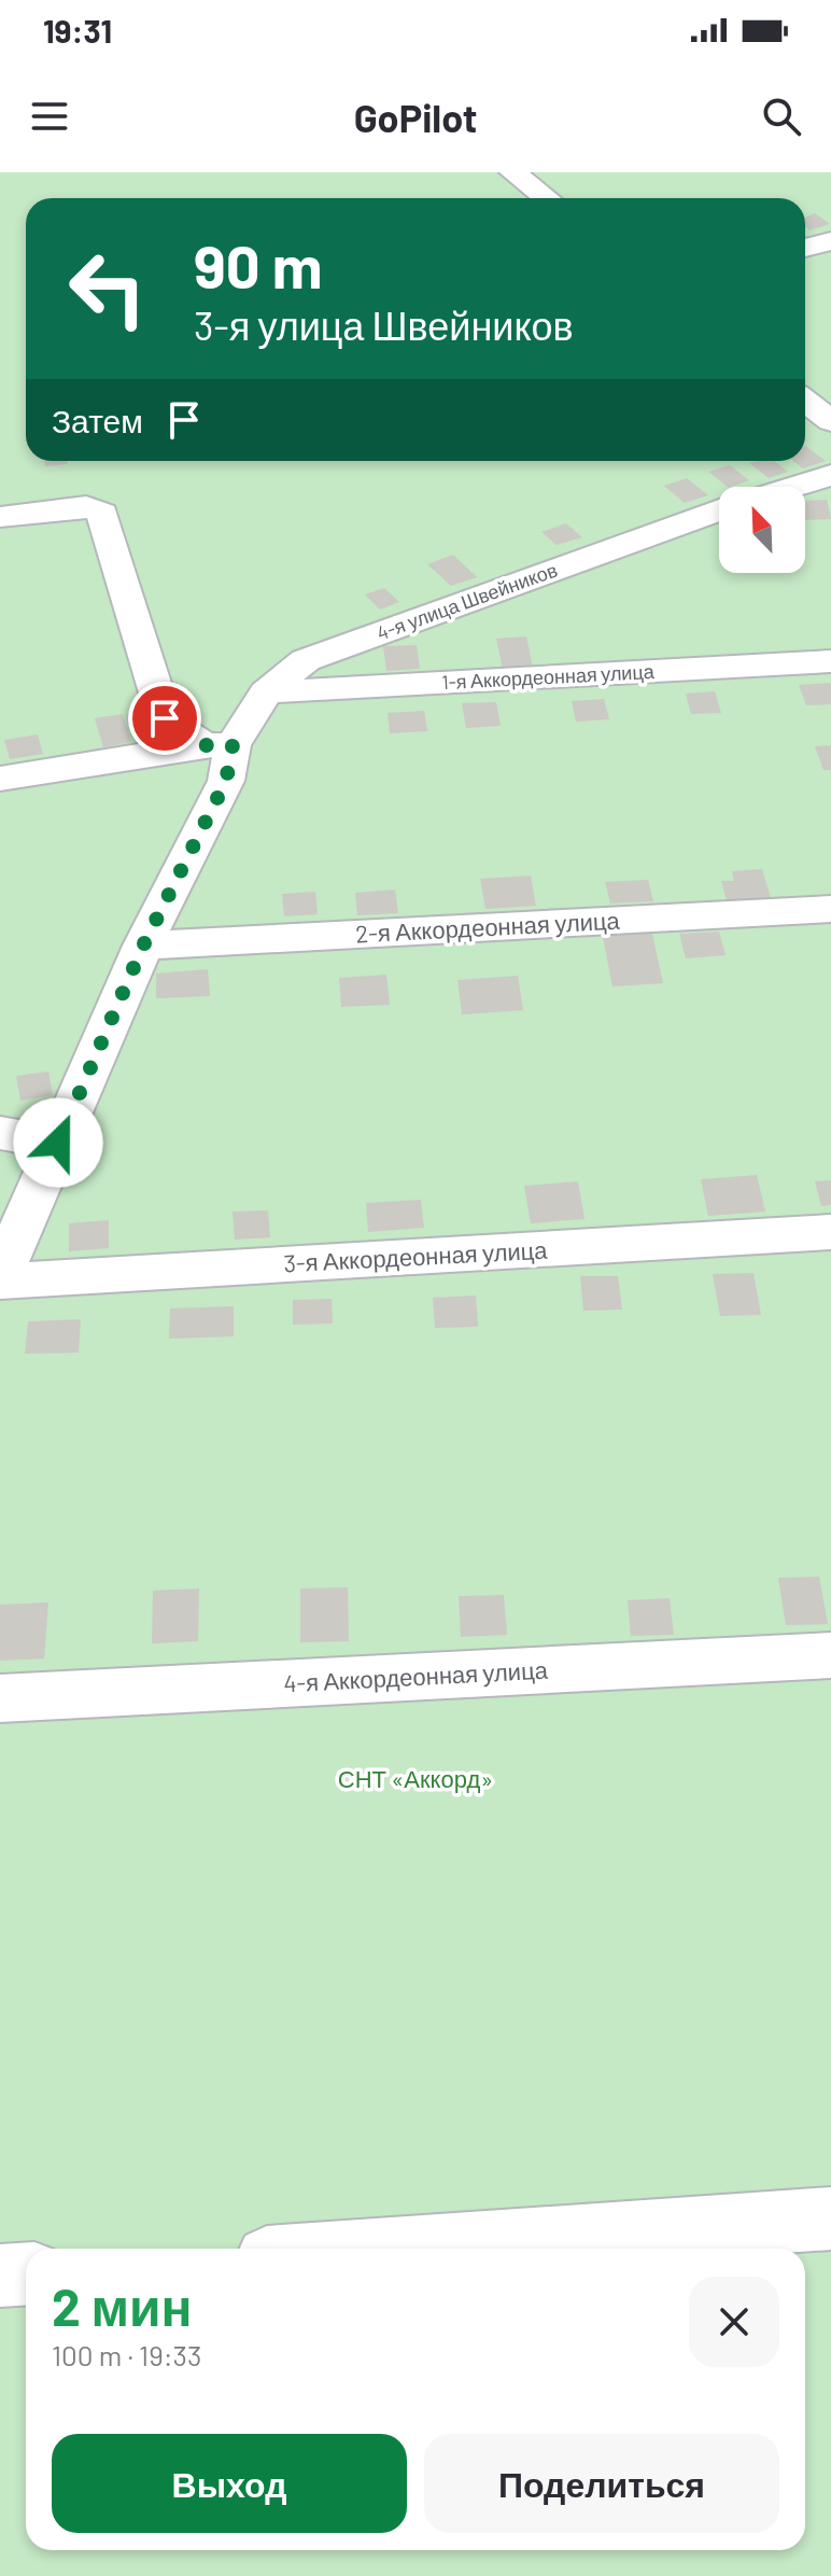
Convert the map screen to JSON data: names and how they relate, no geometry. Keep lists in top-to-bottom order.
{
  "streets": {
    "street": [
      "4-я улица Швейников",
      "1-я Аккордеонная улица",
      "2-я Аккордеонная улица",
      "3-я Аккордеонная улица",
      "4-я Аккордеонная улица"
    ]
  },
  "crossings": [
    ["4-я улица Швейников", "1-я Аккордеонная улица"],
    ["4-я улица Швейников", "2-я Аккордеонная улица"],
    ["4-я улица Швейников", "3-я Аккордеонная улица"]
  ],
  "parks": ["СНТ «Аккорд»"],
  "north": "top left",
  "page": {
    "status": "19:31",
    "header": "GoPilot",
    "turn": ["90 m", "3-я улица Швейников"],
    "then": "Затем",
    "heading": ["2 мин", "100 m · 19:33"],
    "buttons": ["Выход", "Поделиться"]
  }
}
